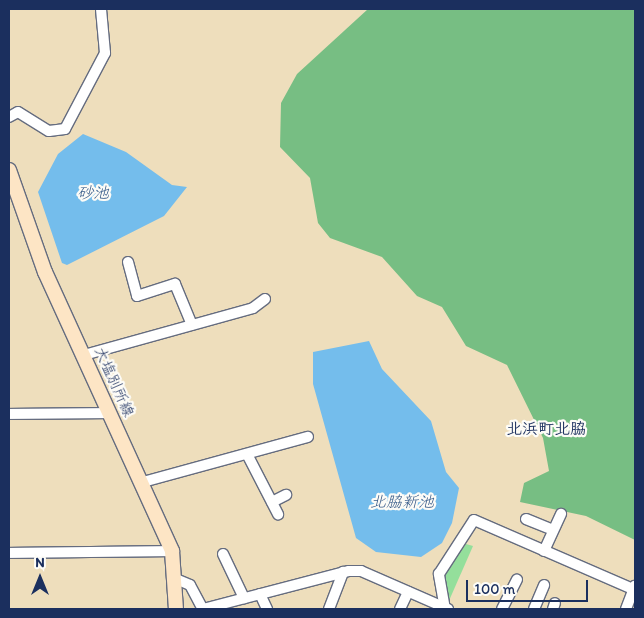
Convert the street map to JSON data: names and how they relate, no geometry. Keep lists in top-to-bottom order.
{
  "streets": {
    "main road": ["大塩別所線"]
  },
  "districts": ["北浜町北脇"],
  "water": ["砂池", "北脇新池"],
  "scale_bar": "100 m",
  "north": "top"
}
